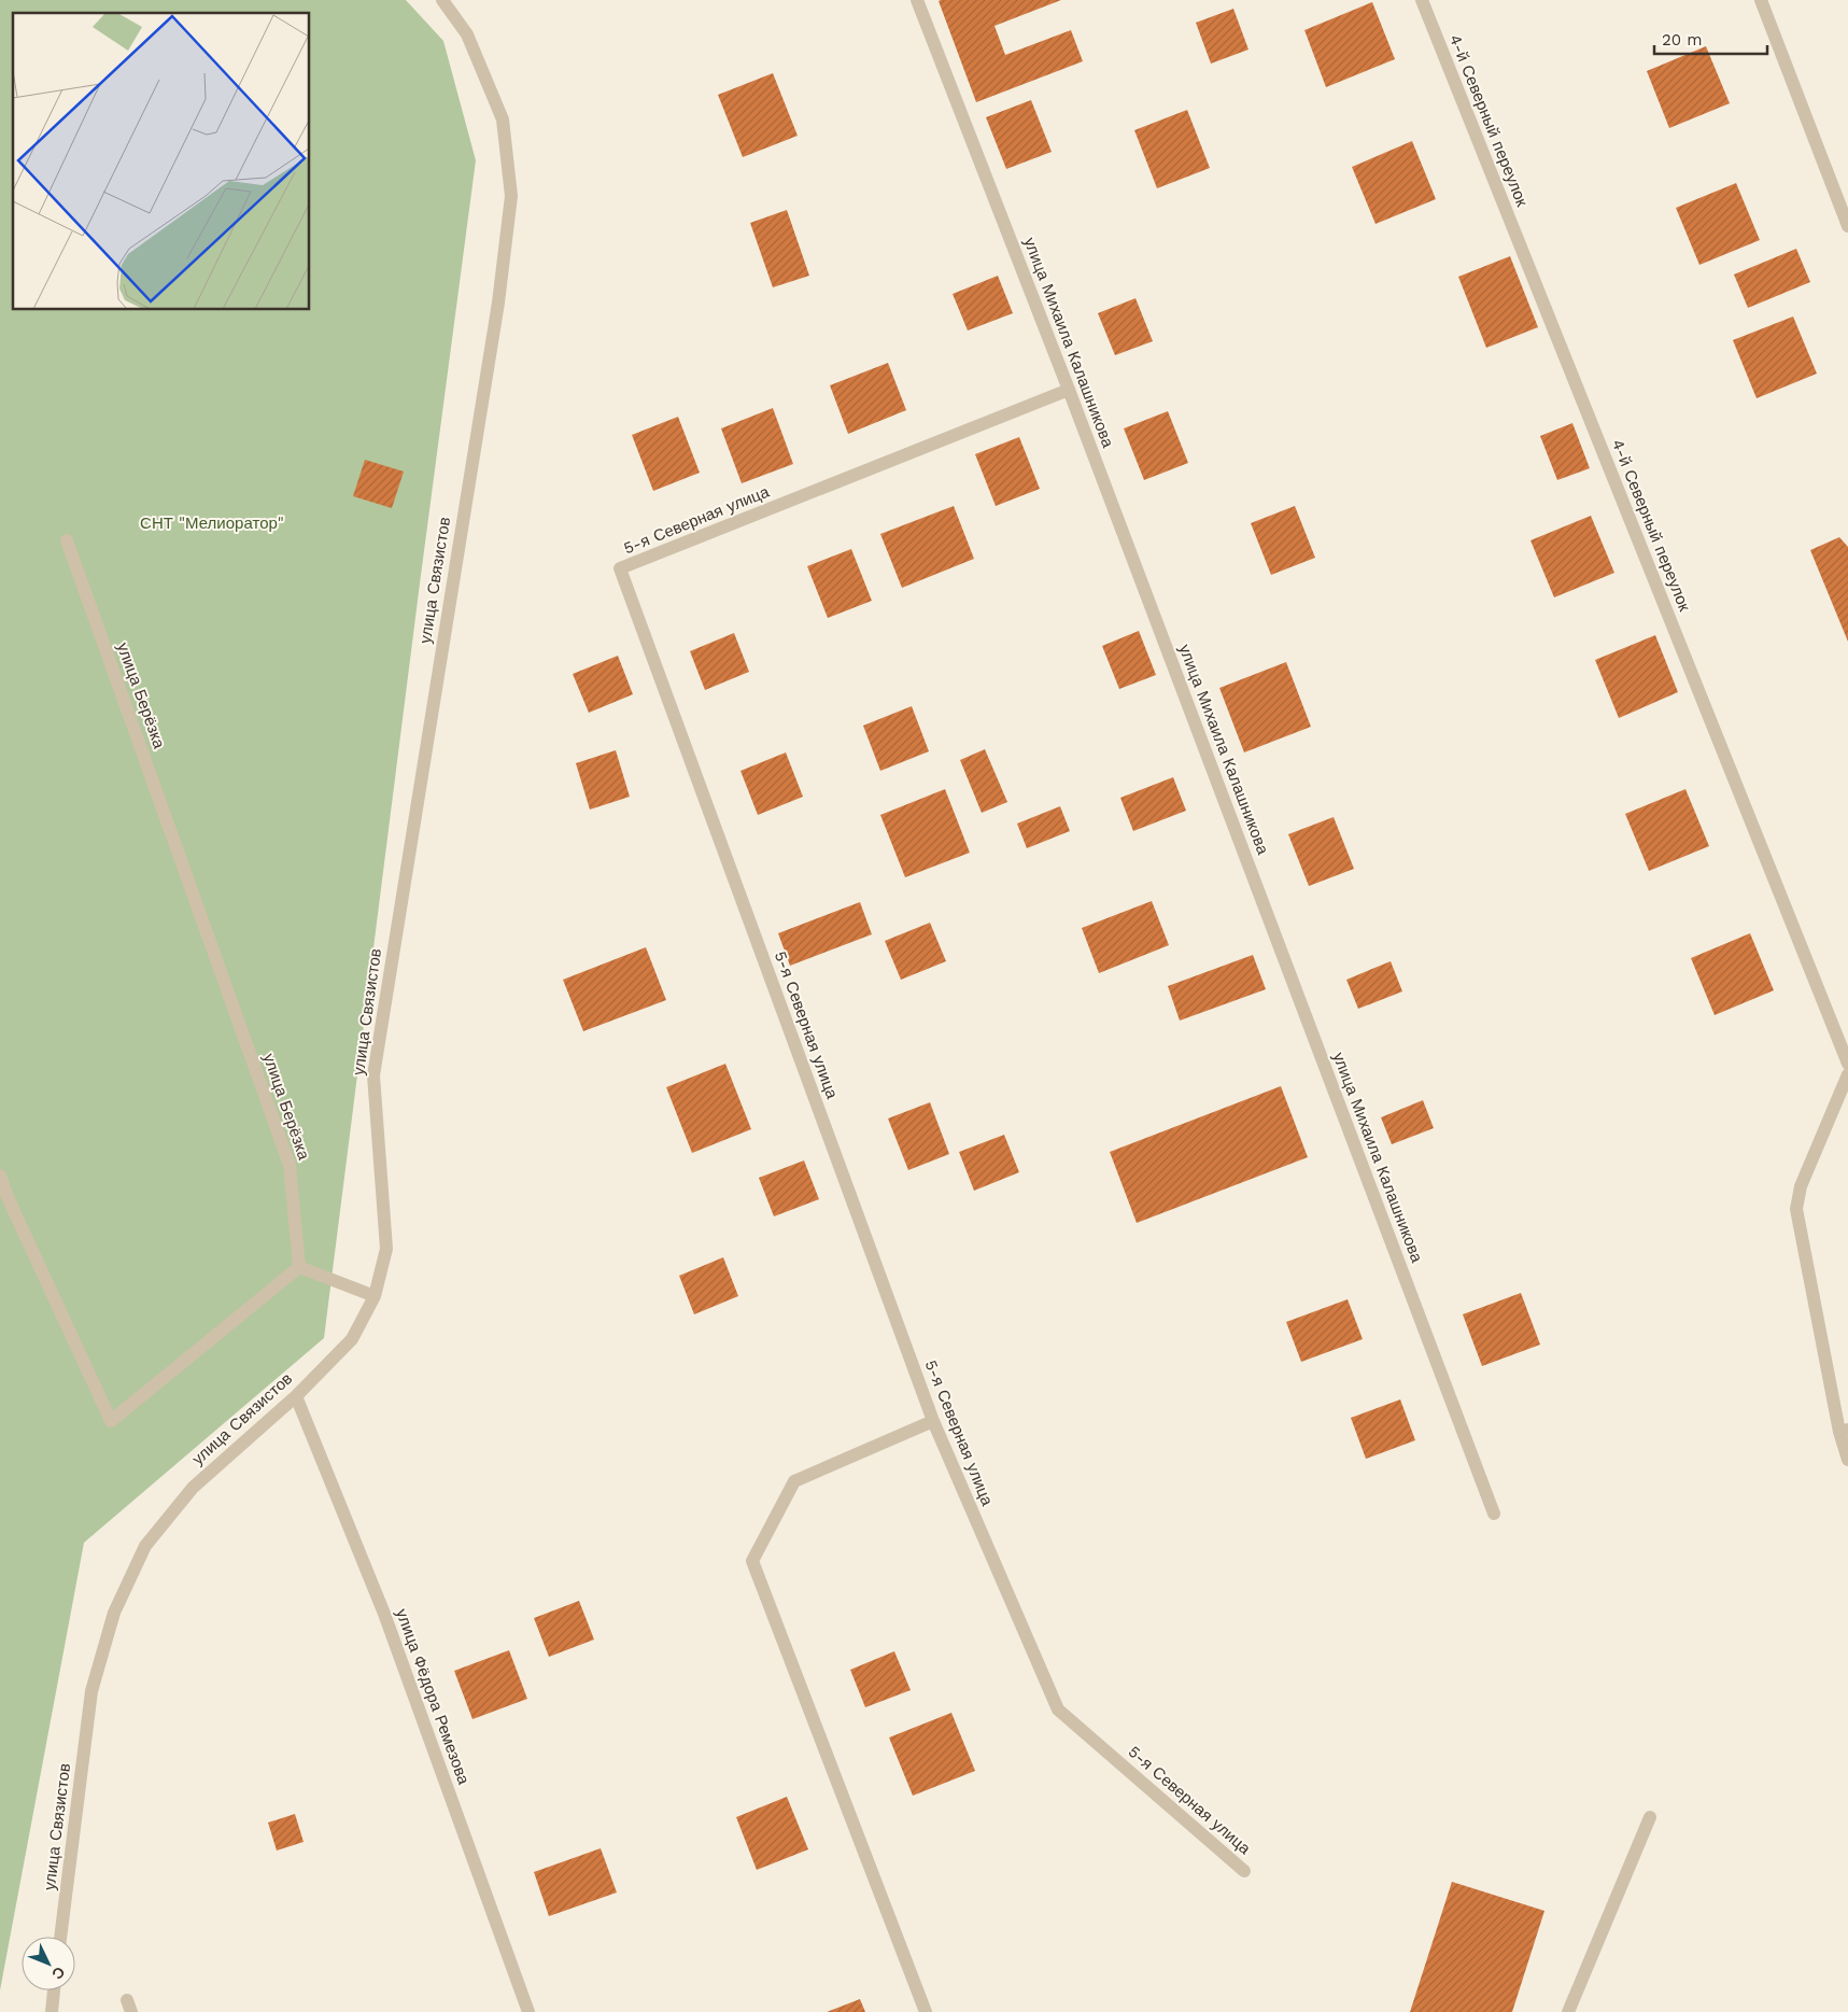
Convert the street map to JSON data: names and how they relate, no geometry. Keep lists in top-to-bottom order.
{
  "streets": {
    "street": [
      "4-й Северный переулок",
      "улица Михаила Калашникова",
      "5-я Северная улица",
      "улица Связистов",
      "улица Берёзка",
      "улица Фёдора Ремезова"
    ]
  },
  "crossings": [
    ["улица Михаила Калашникова", "5-я Северная улица"],
    ["улица Связистов", "улица Фёдора Ремезова"]
  ],
  "parks": ["СНТ \"Мелиоратор\""],
  "scale_bar": "20 m",
  "north": "bottom right"
}
